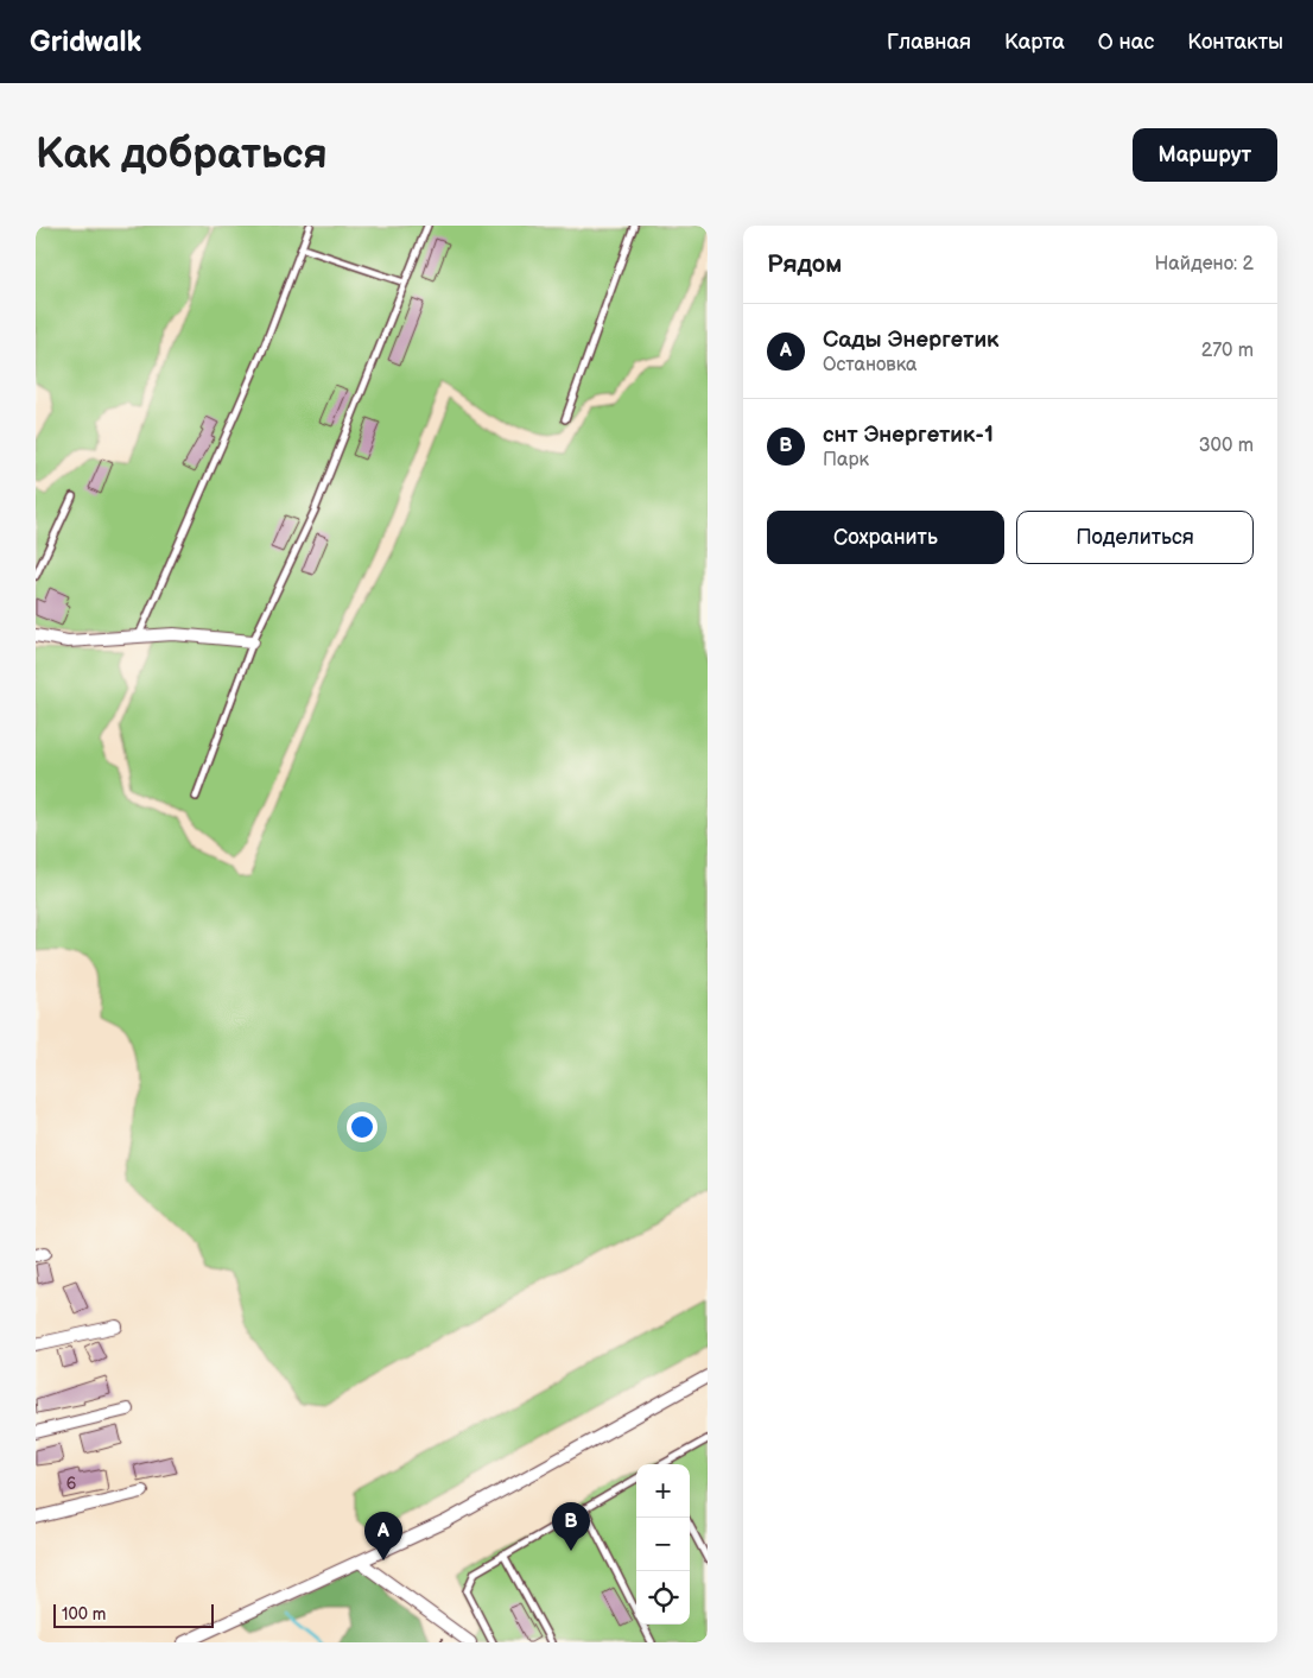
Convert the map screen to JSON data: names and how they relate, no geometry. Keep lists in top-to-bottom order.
{
  "house_numbers": ["6"],
  "scale_bar": "100 m",
  "page": {
    "header": "Gridwalk",
    "nav": [
      "Главная",
      "Карта",
      "О нас",
      "Контакты"
    ],
    "buttons": [
      "Маршрут",
      ["Сохранить", "Поделиться"]
    ],
    "title": "Как добраться",
    "heading": ["Рядом", "Найдено: 2"],
    "list": [
      {
        "mark": "A",
        "name": "Сады Энергетик",
        "note": "Остановка",
        "value": "270 m"
      },
      {
        "mark": "B",
        "name": "снт Энергетик-1",
        "note": "Парк",
        "value": "300 m"
      }
    ],
    "map_buttons": ["+", "−"],
    "pins": ["B", "A"],
    "scale": "100 m"
  }
}
